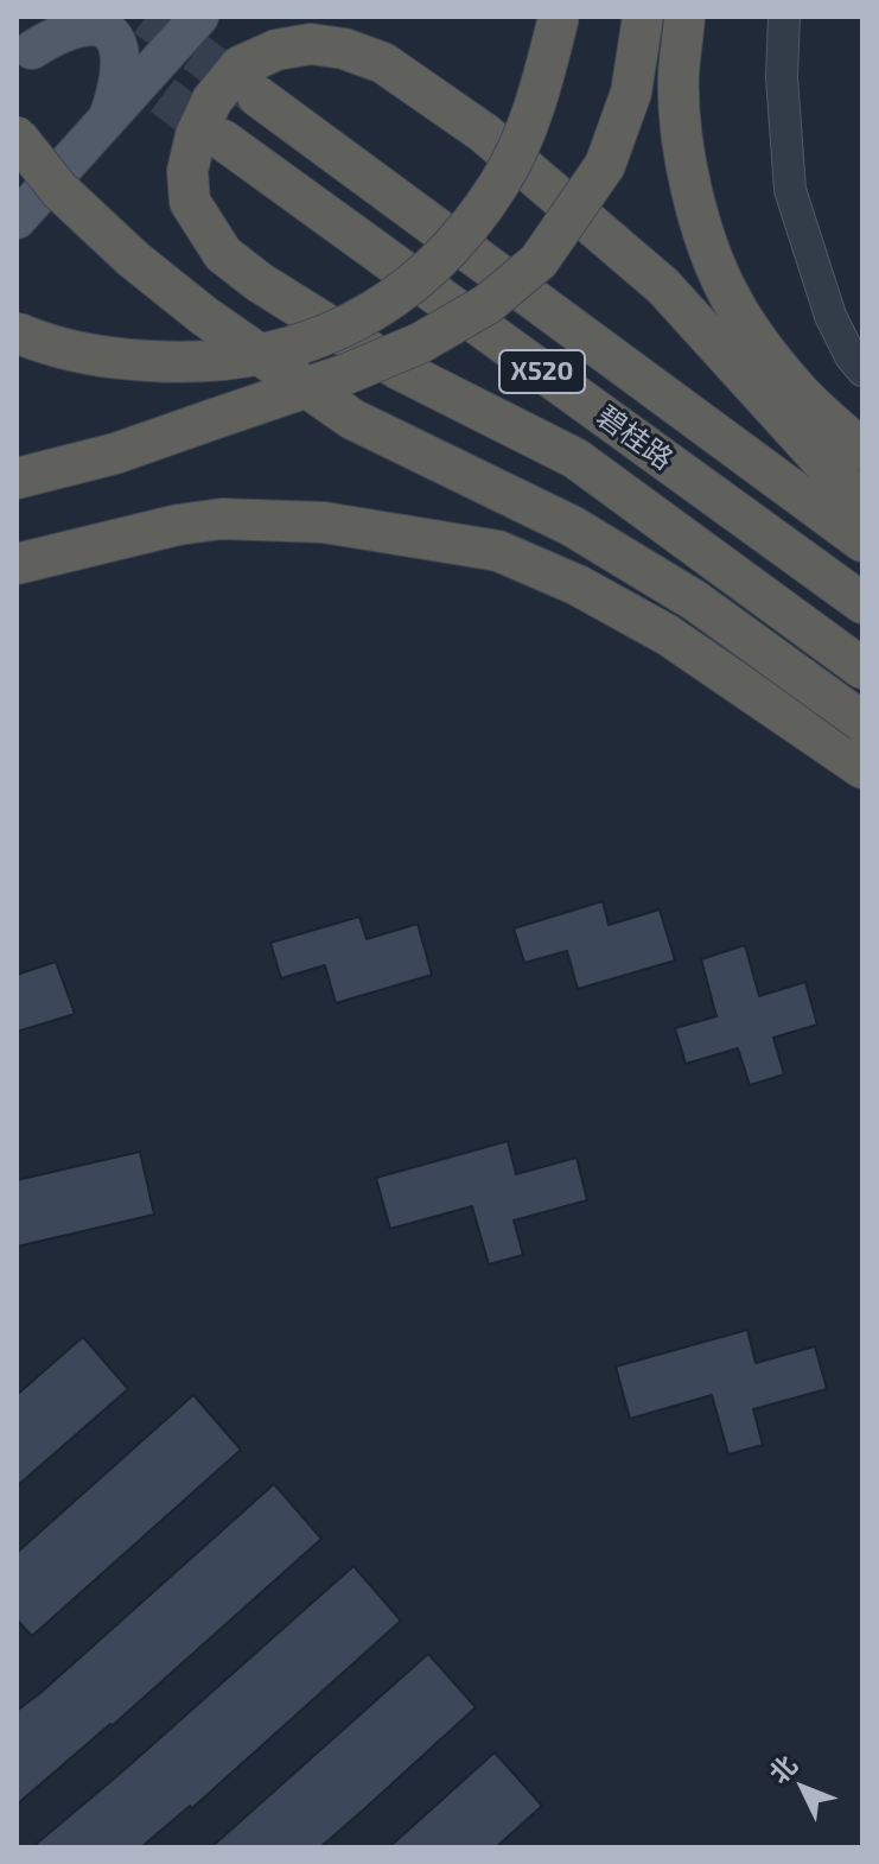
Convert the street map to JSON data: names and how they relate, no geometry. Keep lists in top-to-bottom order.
{
  "streets": {
    "highway": ["X520", "碧桂路"]
  },
  "north": "top left"
}
